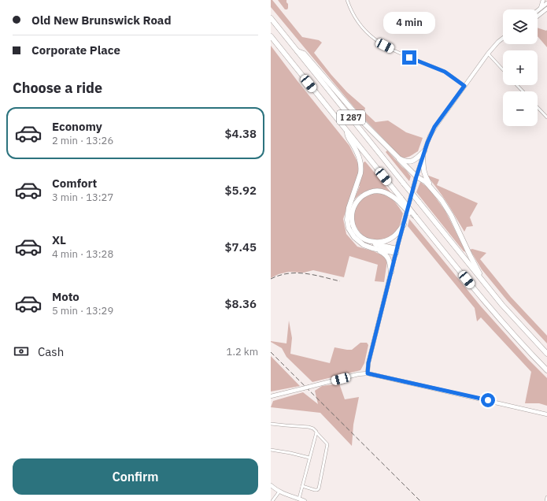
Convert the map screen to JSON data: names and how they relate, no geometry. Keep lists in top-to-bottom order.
{
  "streets": {
    "highway": ["I 287"]
  },
  "page": {
    "banner": ["Old New Brunswick Road", "Corporate Place"],
    "map_buttons": ["+", "−"],
    "bubble": "4 min",
    "heading": "Choose a ride",
    "list": [
      {
        "name": "Economy",
        "note": "2 min · 13:26",
        "value": "$4.38"
      },
      {
        "name": "Comfort",
        "note": "3 min · 13:27",
        "value": "$5.92"
      },
      {
        "name": "XL",
        "note": "4 min · 13:28",
        "value": "$7.45"
      },
      {
        "name": "Moto",
        "note": "5 min · 13:29",
        "value": "$8.36"
      }
    ],
    "pay": ["Cash", "1.2 km"],
    "buttons": "Confirm"
  }
}
